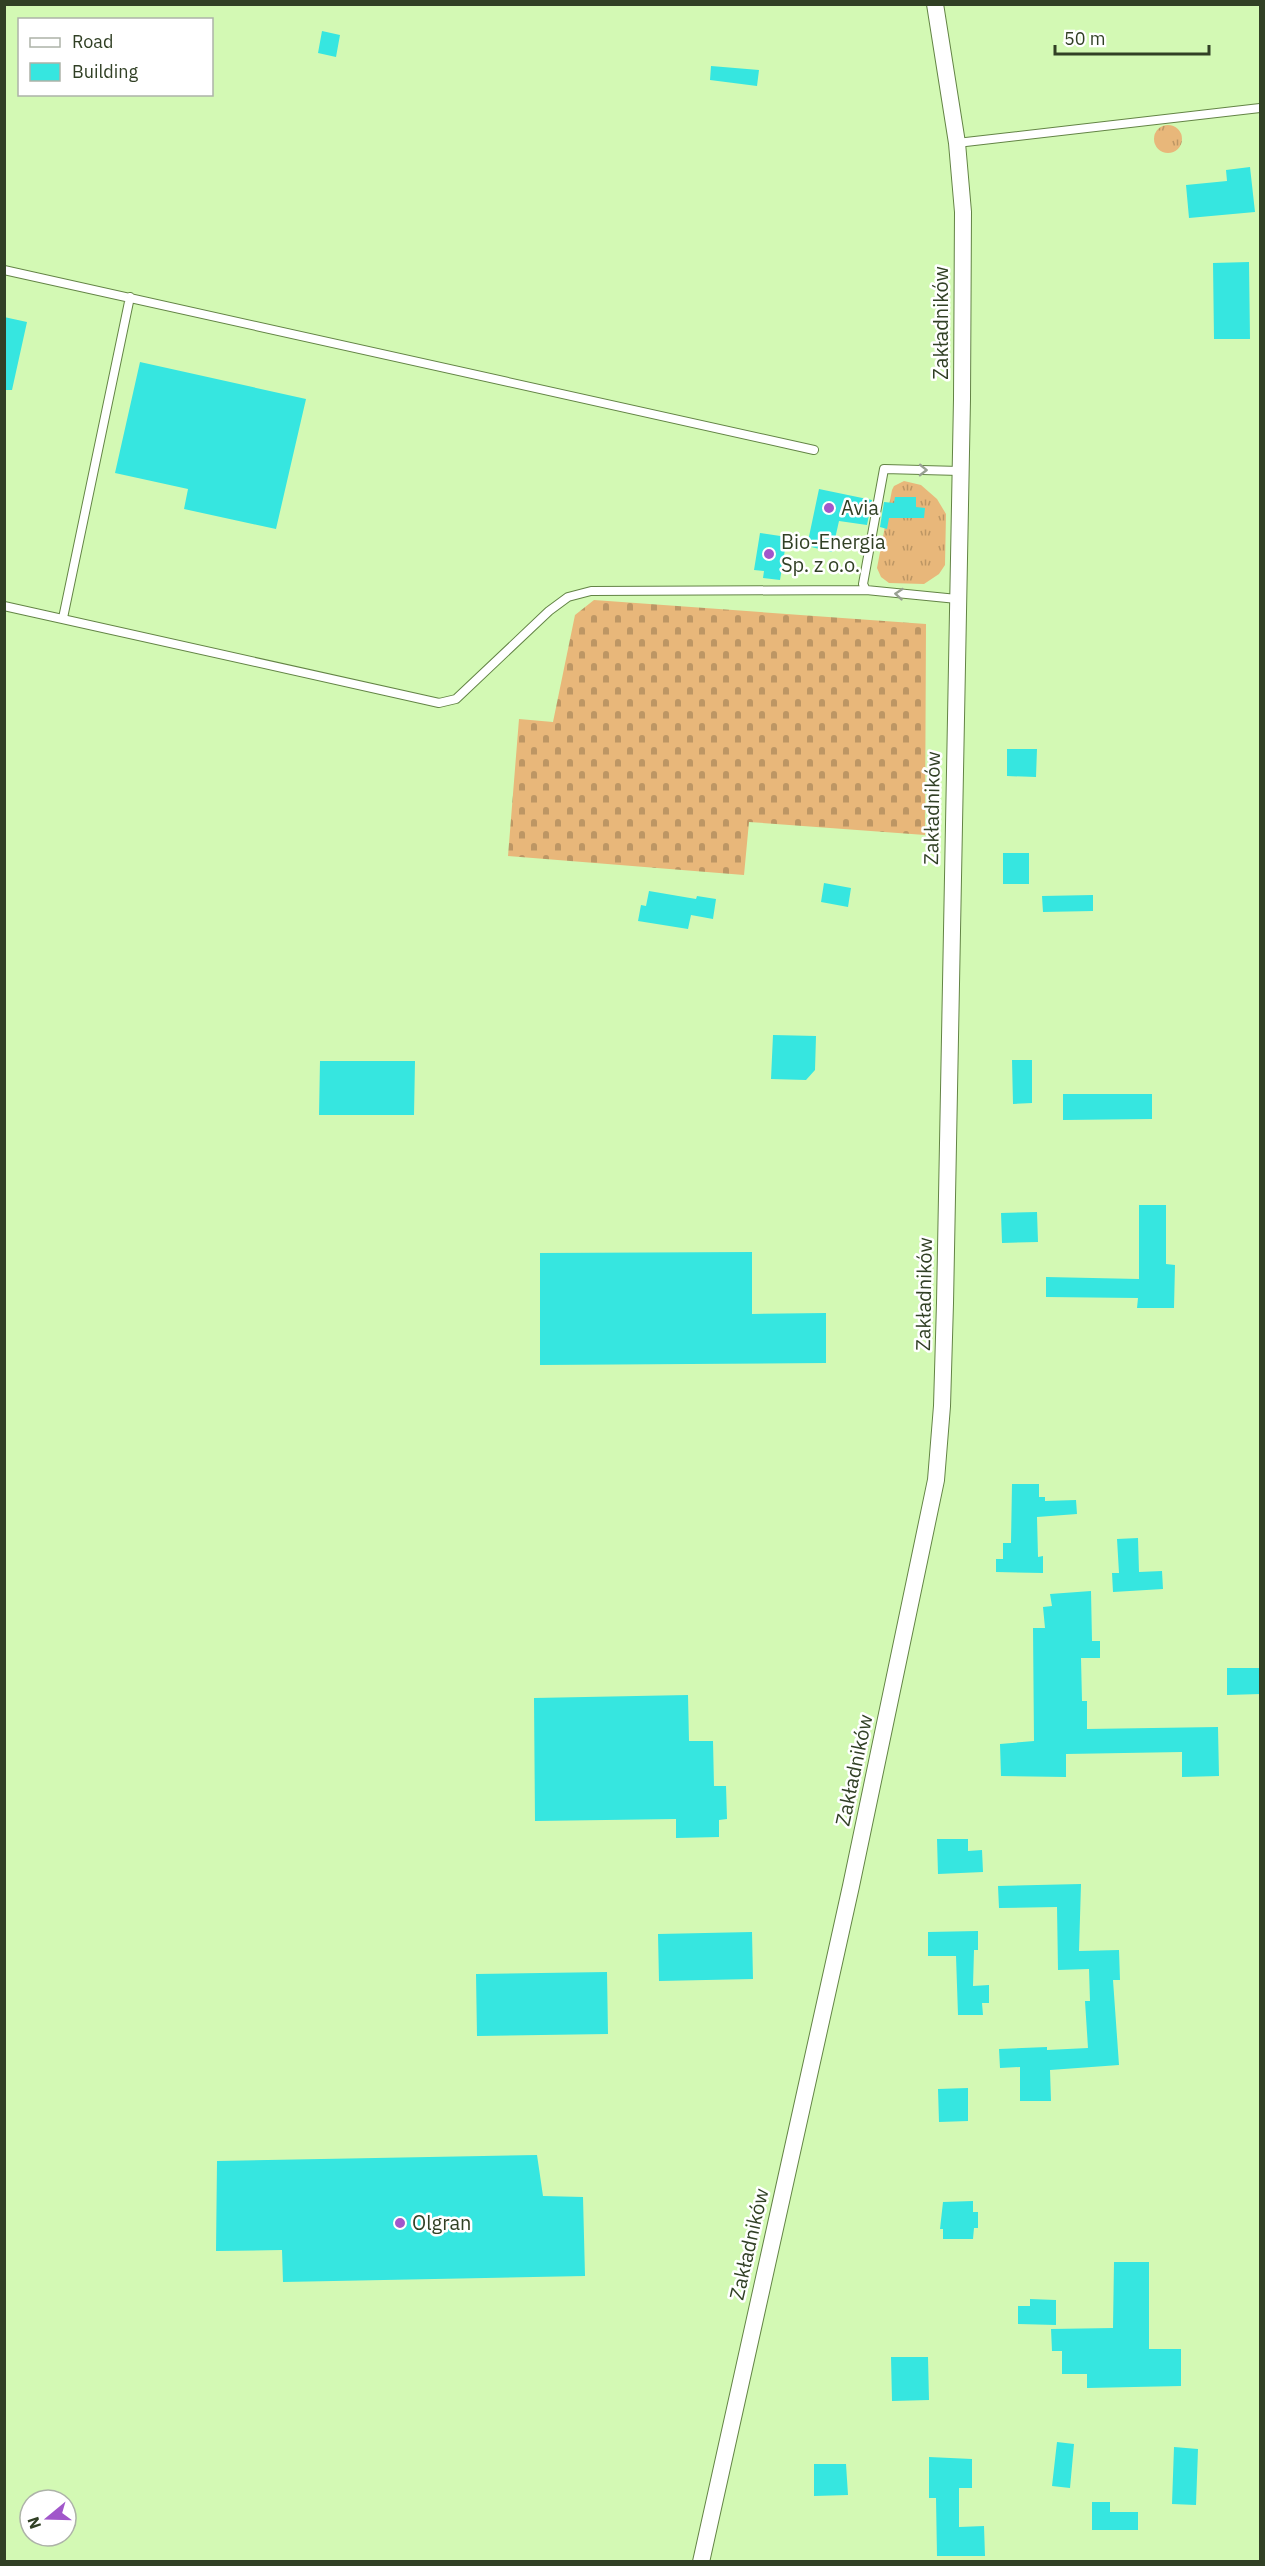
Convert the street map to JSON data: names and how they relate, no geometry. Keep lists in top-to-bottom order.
{
  "streets": {
    "street": ["Zakładników"]
  },
  "places": ["Avia", "Bio-Energia Sp. z o.o.", "Olgran"],
  "legend": ["Road", "Building"],
  "scale_bar": "50 m",
  "north": "left"
}
